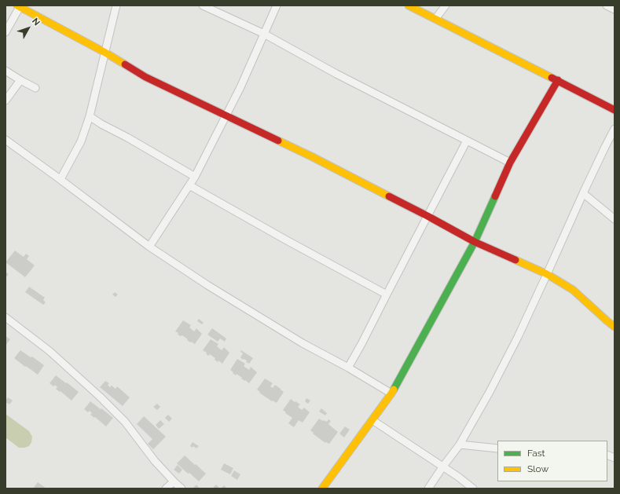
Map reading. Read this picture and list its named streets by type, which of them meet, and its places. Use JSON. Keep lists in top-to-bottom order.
{
  "legend": ["Fast", "Slow"],
  "north": "top right"
}
